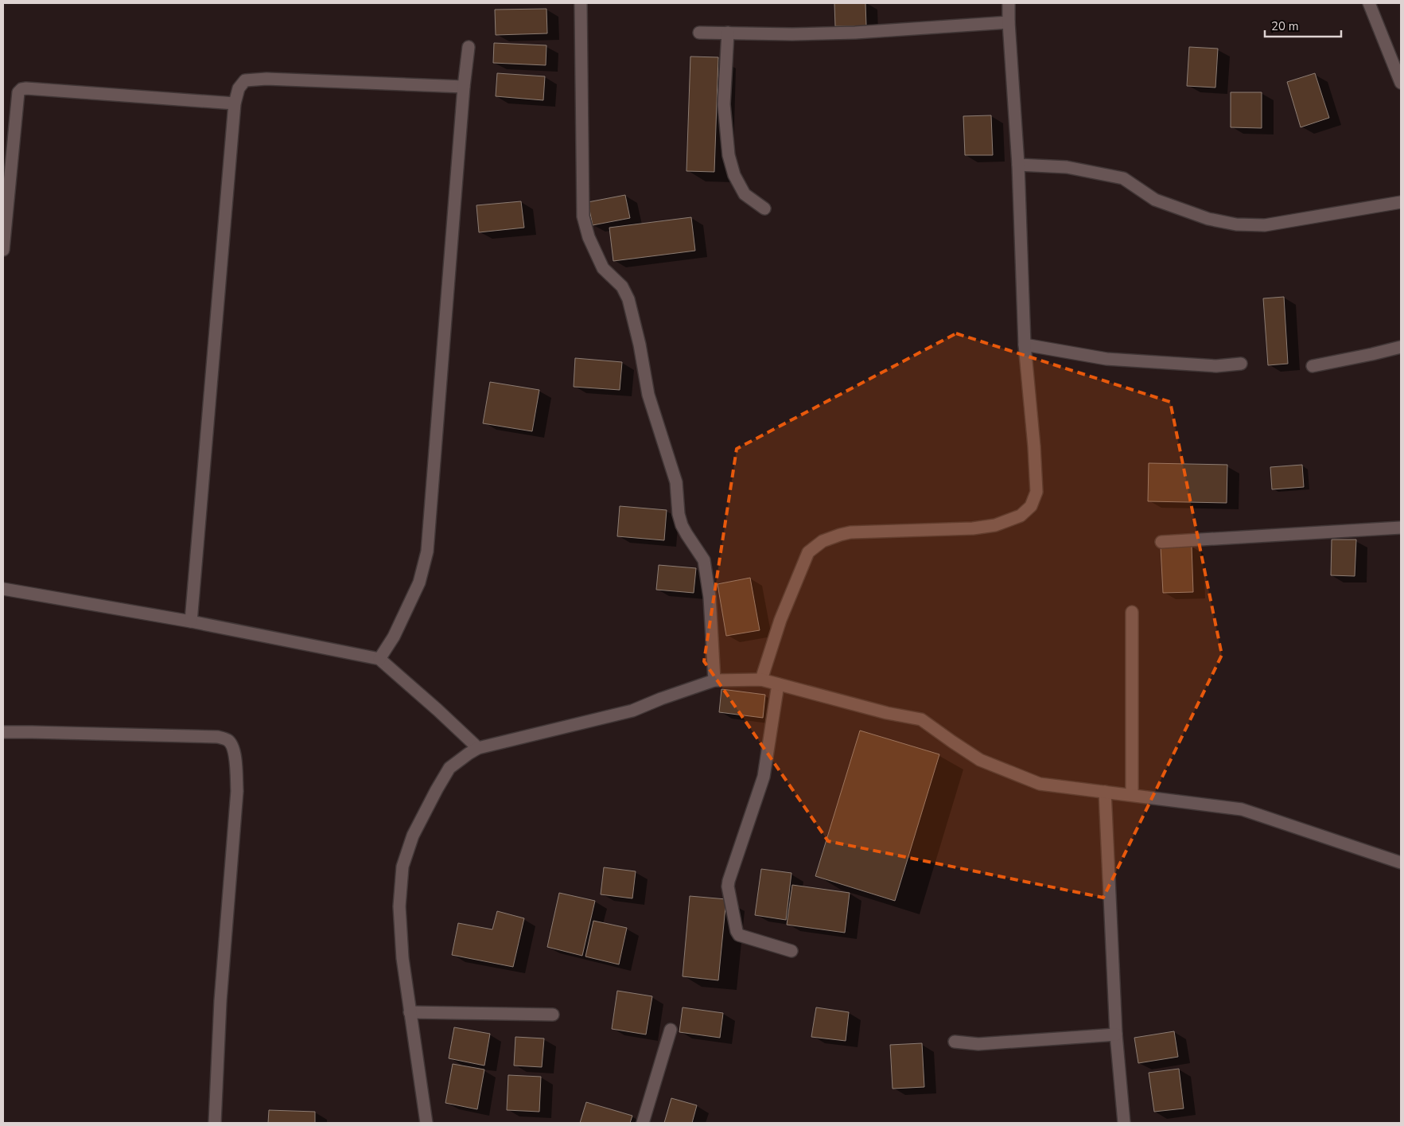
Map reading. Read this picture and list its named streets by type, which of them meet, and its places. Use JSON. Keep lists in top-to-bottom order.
{
  "scale_bar": "20 m"
}
